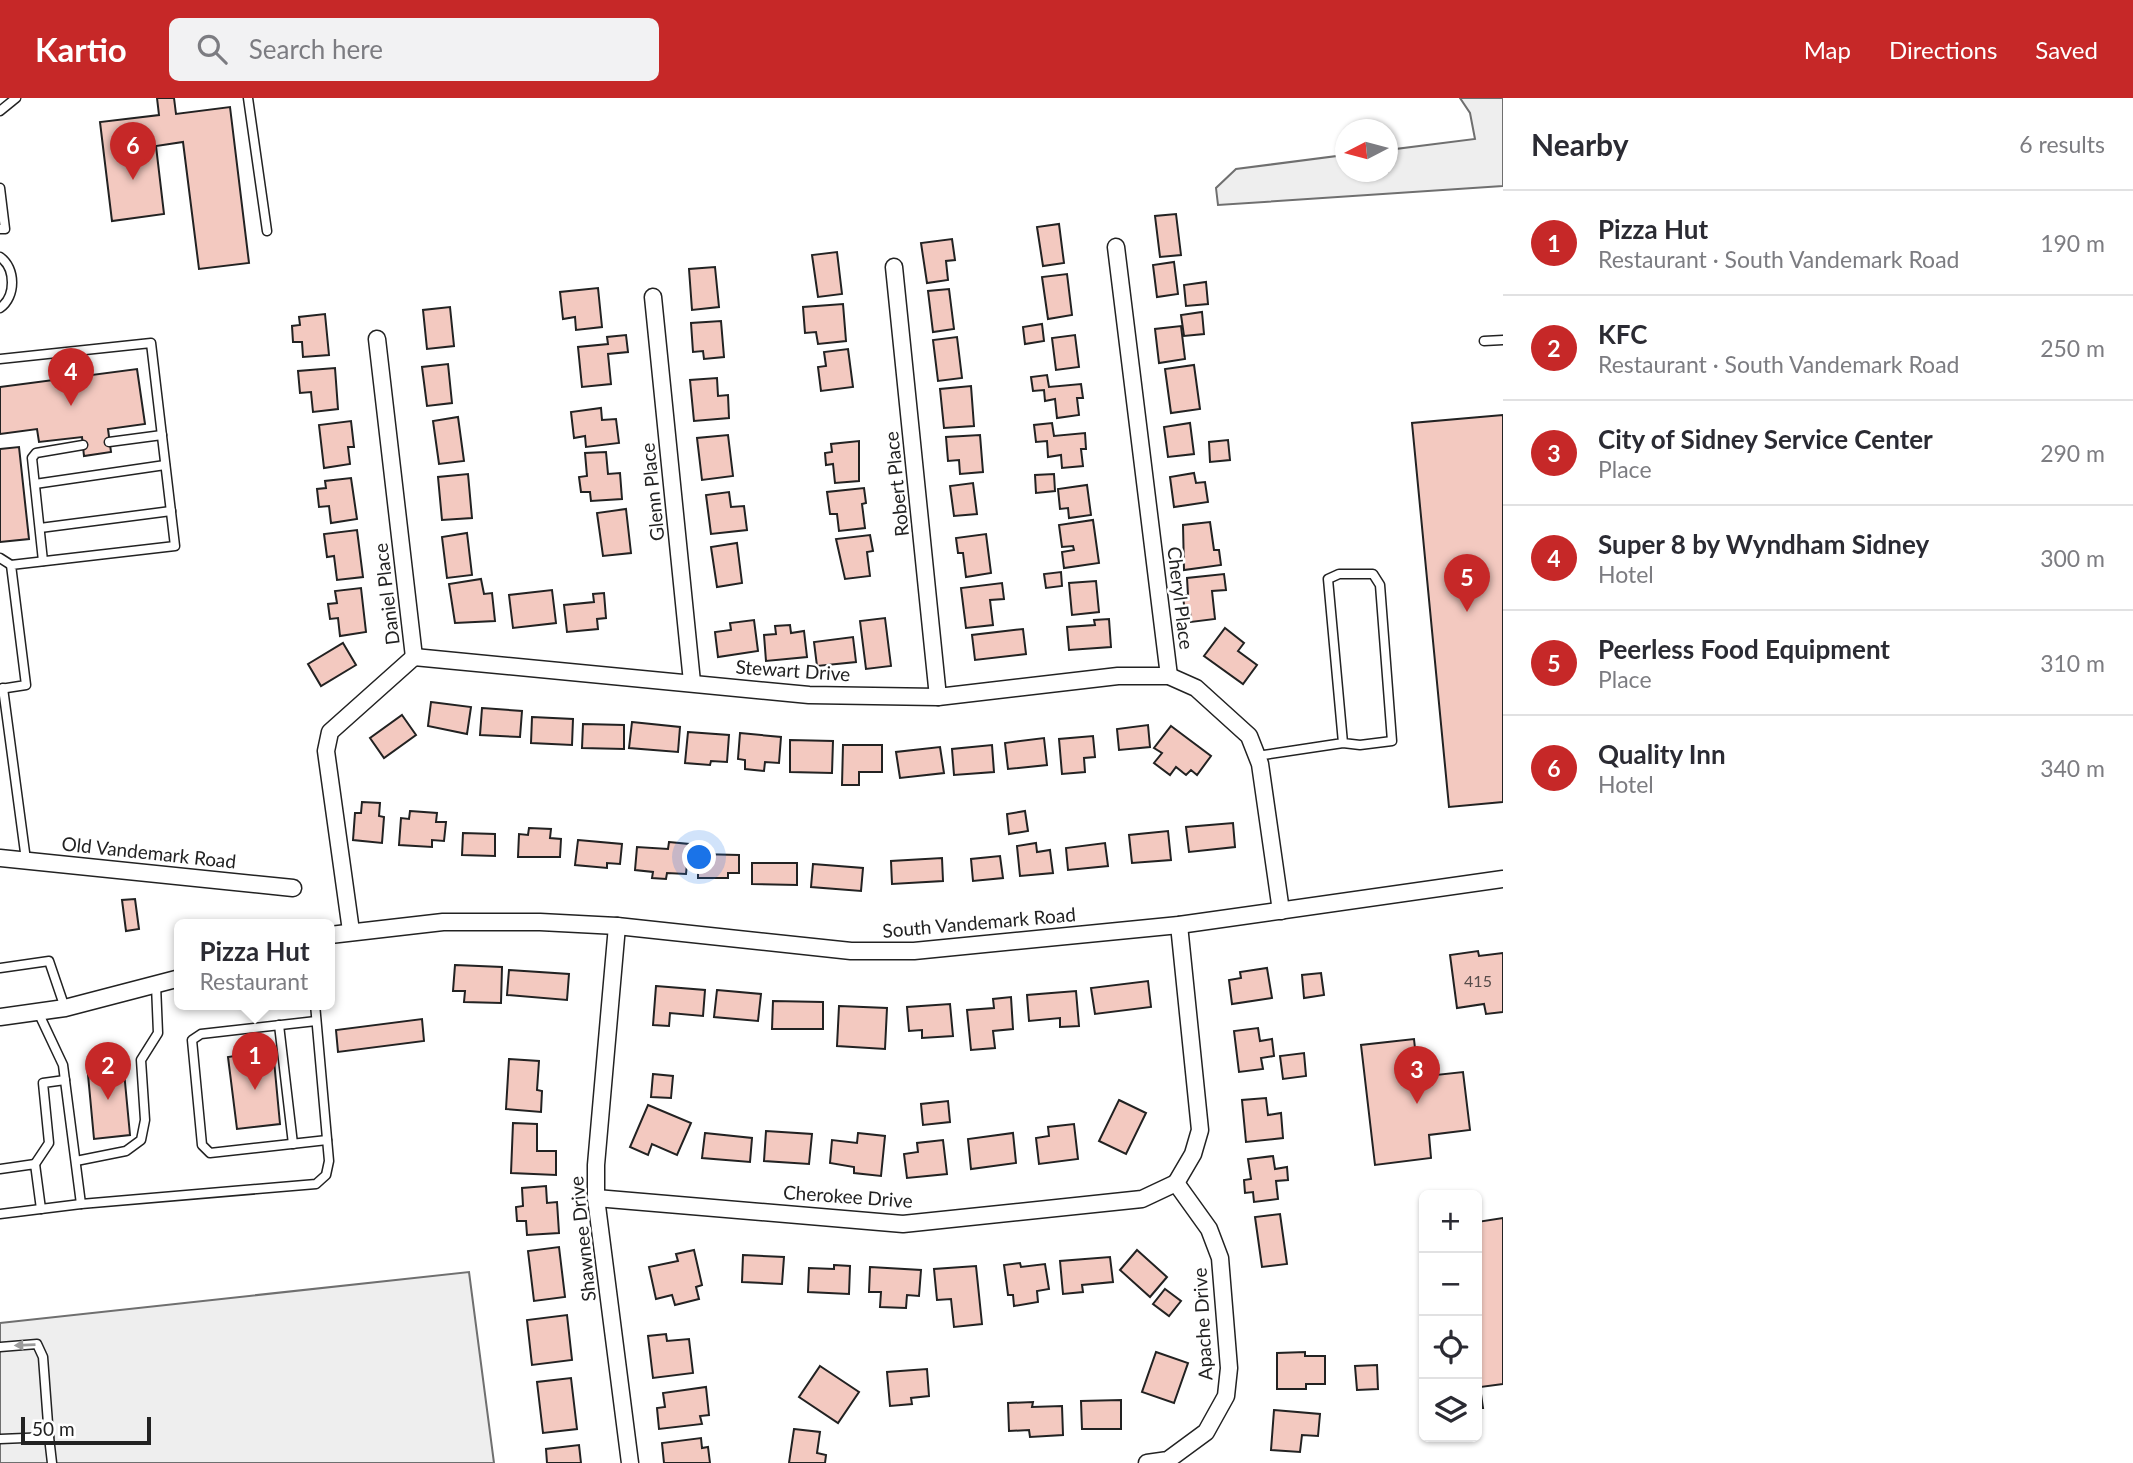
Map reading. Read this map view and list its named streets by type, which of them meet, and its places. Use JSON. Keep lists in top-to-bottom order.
{
  "streets": {
    "street": [
      "Robert Place",
      "Glenn Place",
      "Daniel Place",
      "Cheryl Place",
      "Stewart Drive",
      "Old Vandemark Road",
      "South Vandemark Road",
      "Cherokee Drive",
      "Shawnee Drive",
      "Apache Drive"
    ]
  },
  "crossings": [
    ["Robert Place", "Stewart Drive"],
    ["Glenn Place", "Stewart Drive"],
    ["Daniel Place", "Stewart Drive"],
    ["Daniel Place", "South Vandemark Road"],
    ["Cheryl Place", "Stewart Drive"],
    ["Cheryl Place", "South Vandemark Road"],
    ["South Vandemark Road", "Shawnee Drive"],
    ["Cherokee Drive", "Shawnee Drive"],
    ["Cherokee Drive", "Apache Drive"]
  ],
  "house_numbers": ["415"],
  "scale_bar": "50 m",
  "north": "left",
  "page": {
    "header": "Kartio",
    "search": "Search here",
    "nav": ["Map", "Directions", "Saved"],
    "heading": ["Nearby", "6 results"],
    "pins": [
      "6",
      "4",
      "5",
      "1",
      "2",
      "3"
    ],
    "list": [
      {
        "mark": "1",
        "name": "Pizza Hut",
        "note": "Restaurant · South Vandemark Road",
        "value": "190 m"
      },
      {
        "mark": "2",
        "name": "KFC",
        "note": "Restaurant · South Vandemark Road",
        "value": "250 m"
      },
      {
        "mark": "3",
        "name": "City of Sidney Service Center",
        "note": "Place",
        "value": "290 m"
      },
      {
        "mark": "4",
        "name": "Super 8 by Wyndham Sidney",
        "note": "Hotel",
        "value": "300 m"
      },
      {
        "mark": "5",
        "name": "Peerless Food Equipment",
        "note": "Place",
        "value": "310 m"
      },
      {
        "mark": "6",
        "name": "Quality Inn",
        "note": "Hotel",
        "value": "340 m"
      }
    ],
    "popup": ["Pizza Hut", "Restaurant"],
    "map_buttons": ["+", "−"],
    "scale": "50 m"
  }
}
